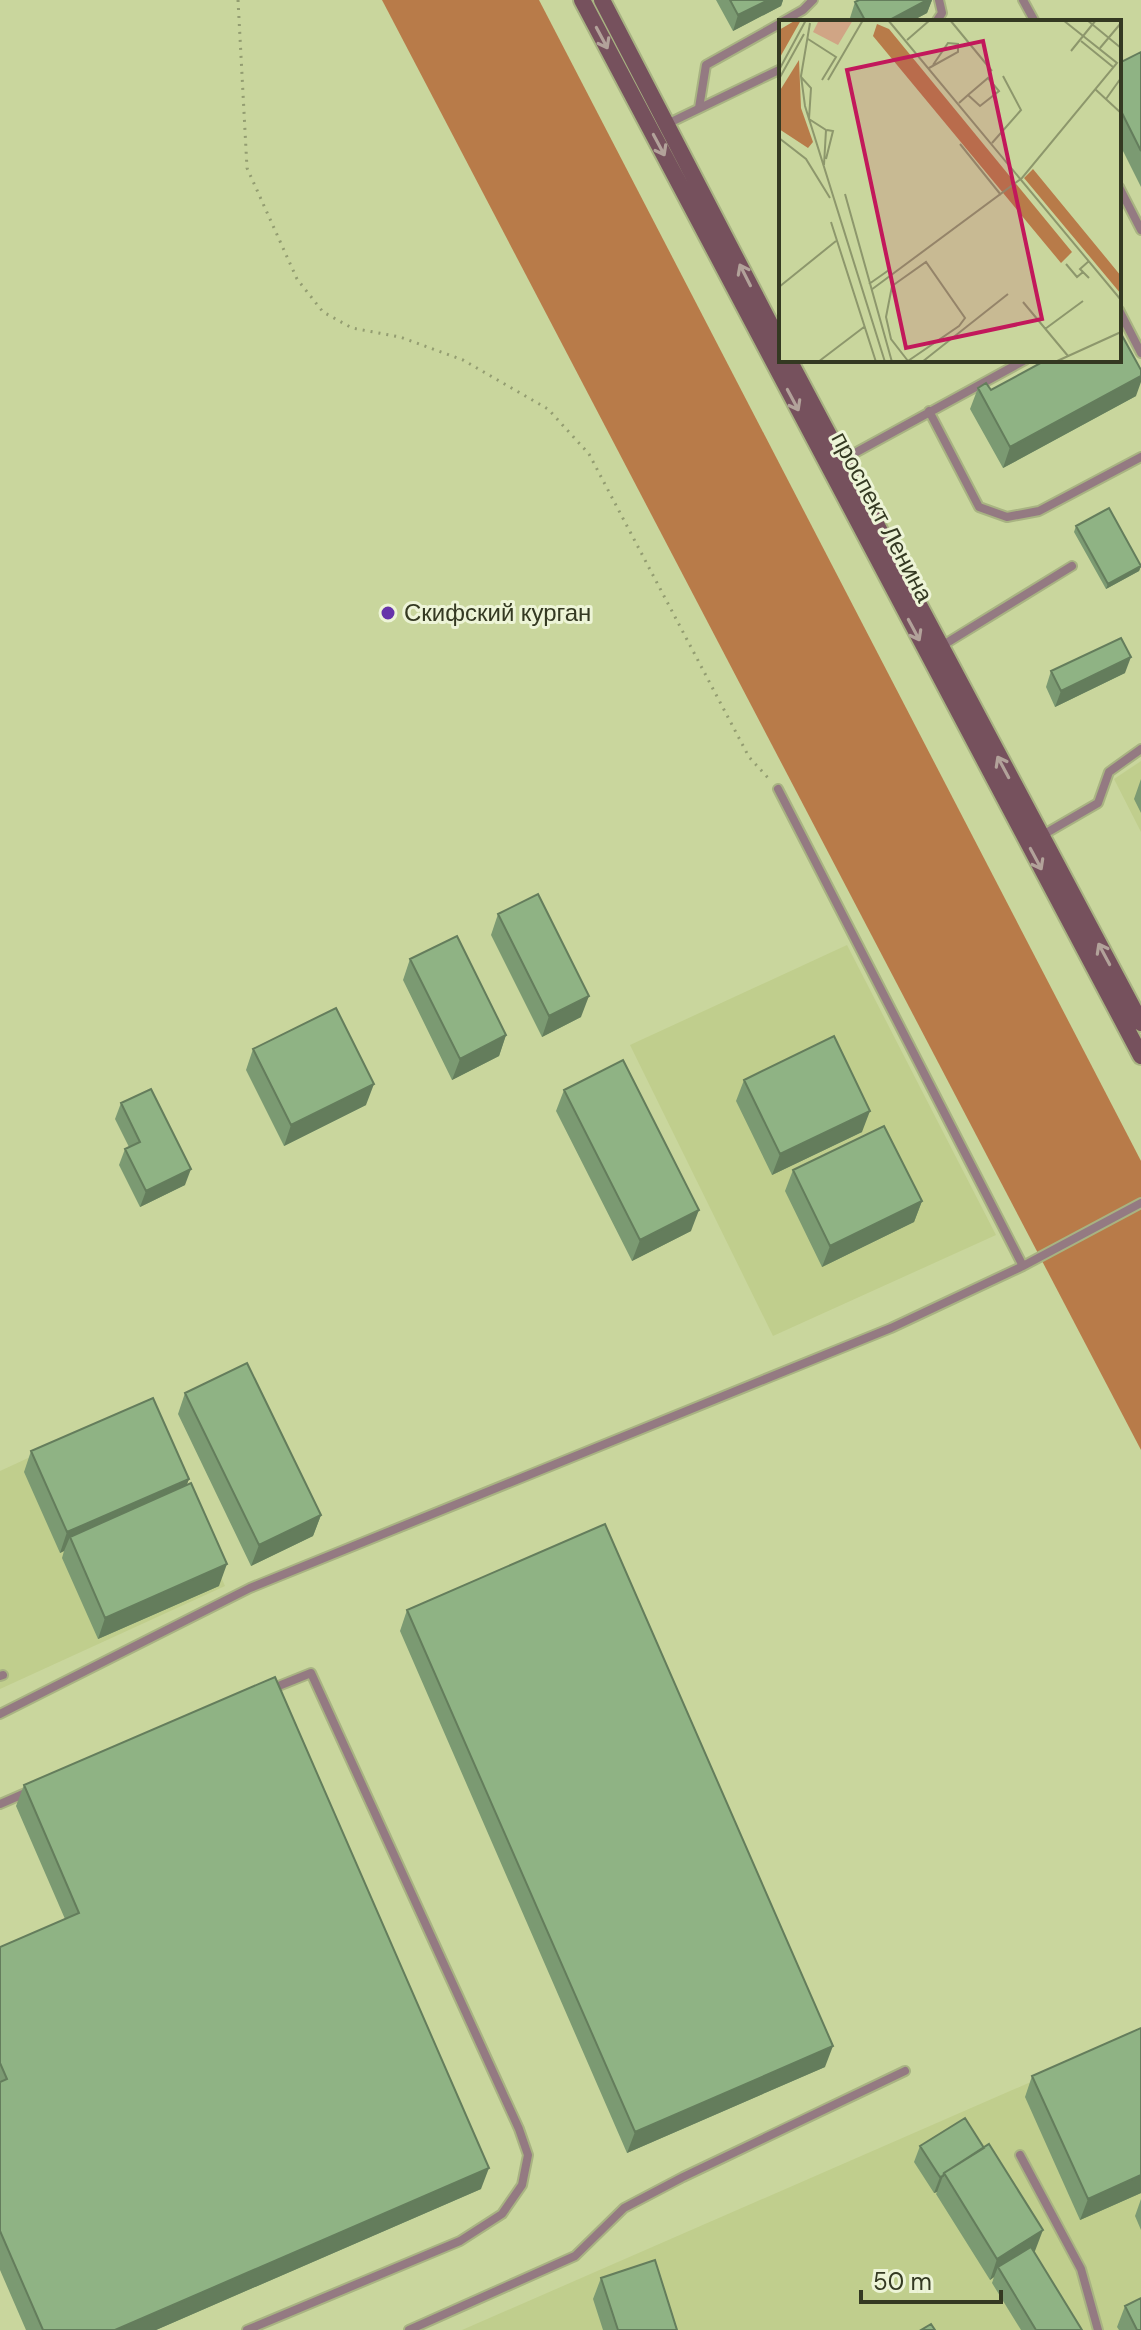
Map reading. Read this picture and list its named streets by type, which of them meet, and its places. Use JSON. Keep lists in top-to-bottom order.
{
  "streets": {
    "main road": ["проспект Ленина"]
  },
  "places": ["Скифский курган"],
  "scale_bar": "50 m"
}
